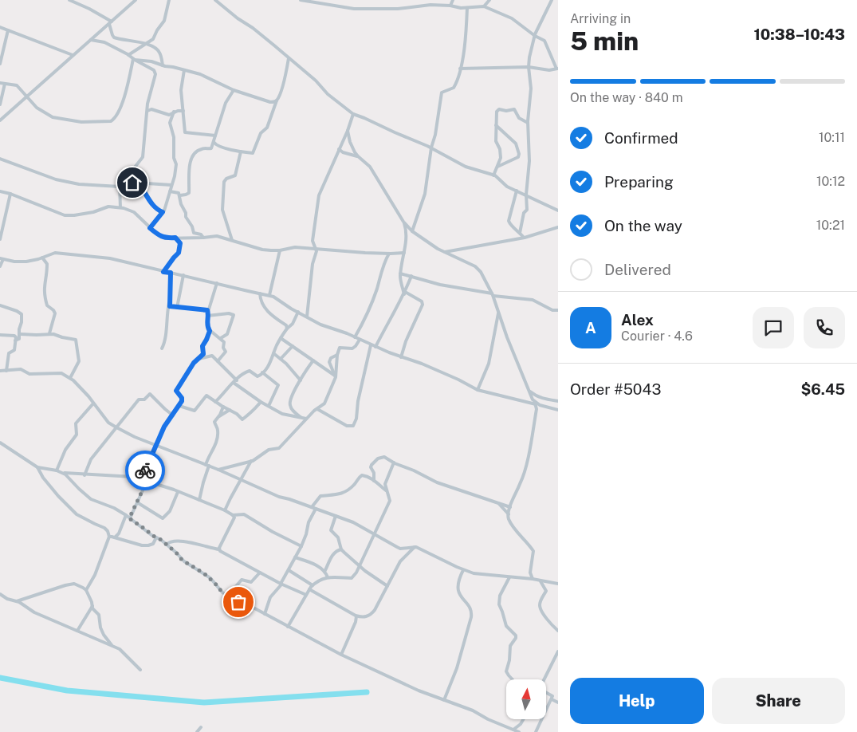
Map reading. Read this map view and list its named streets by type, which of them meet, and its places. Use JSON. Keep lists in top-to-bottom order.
{
  "north": "top",
  "page": {
    "heading": ["5 min", "Arriving in", "10:38–10:43"],
    "panel": [
      "Alex",
      "Courier · 4.6",
      "Order #5043",
      "$6.45"
    ],
    "bar": "On the way · 840 m",
    "list": [
      ["Confirmed", "10:11"],
      ["Preparing", "10:12"],
      ["On the way", "10:21"],
      "Delivered"
    ],
    "round": "A",
    "buttons": ["Help", "Share"]
  }
}
